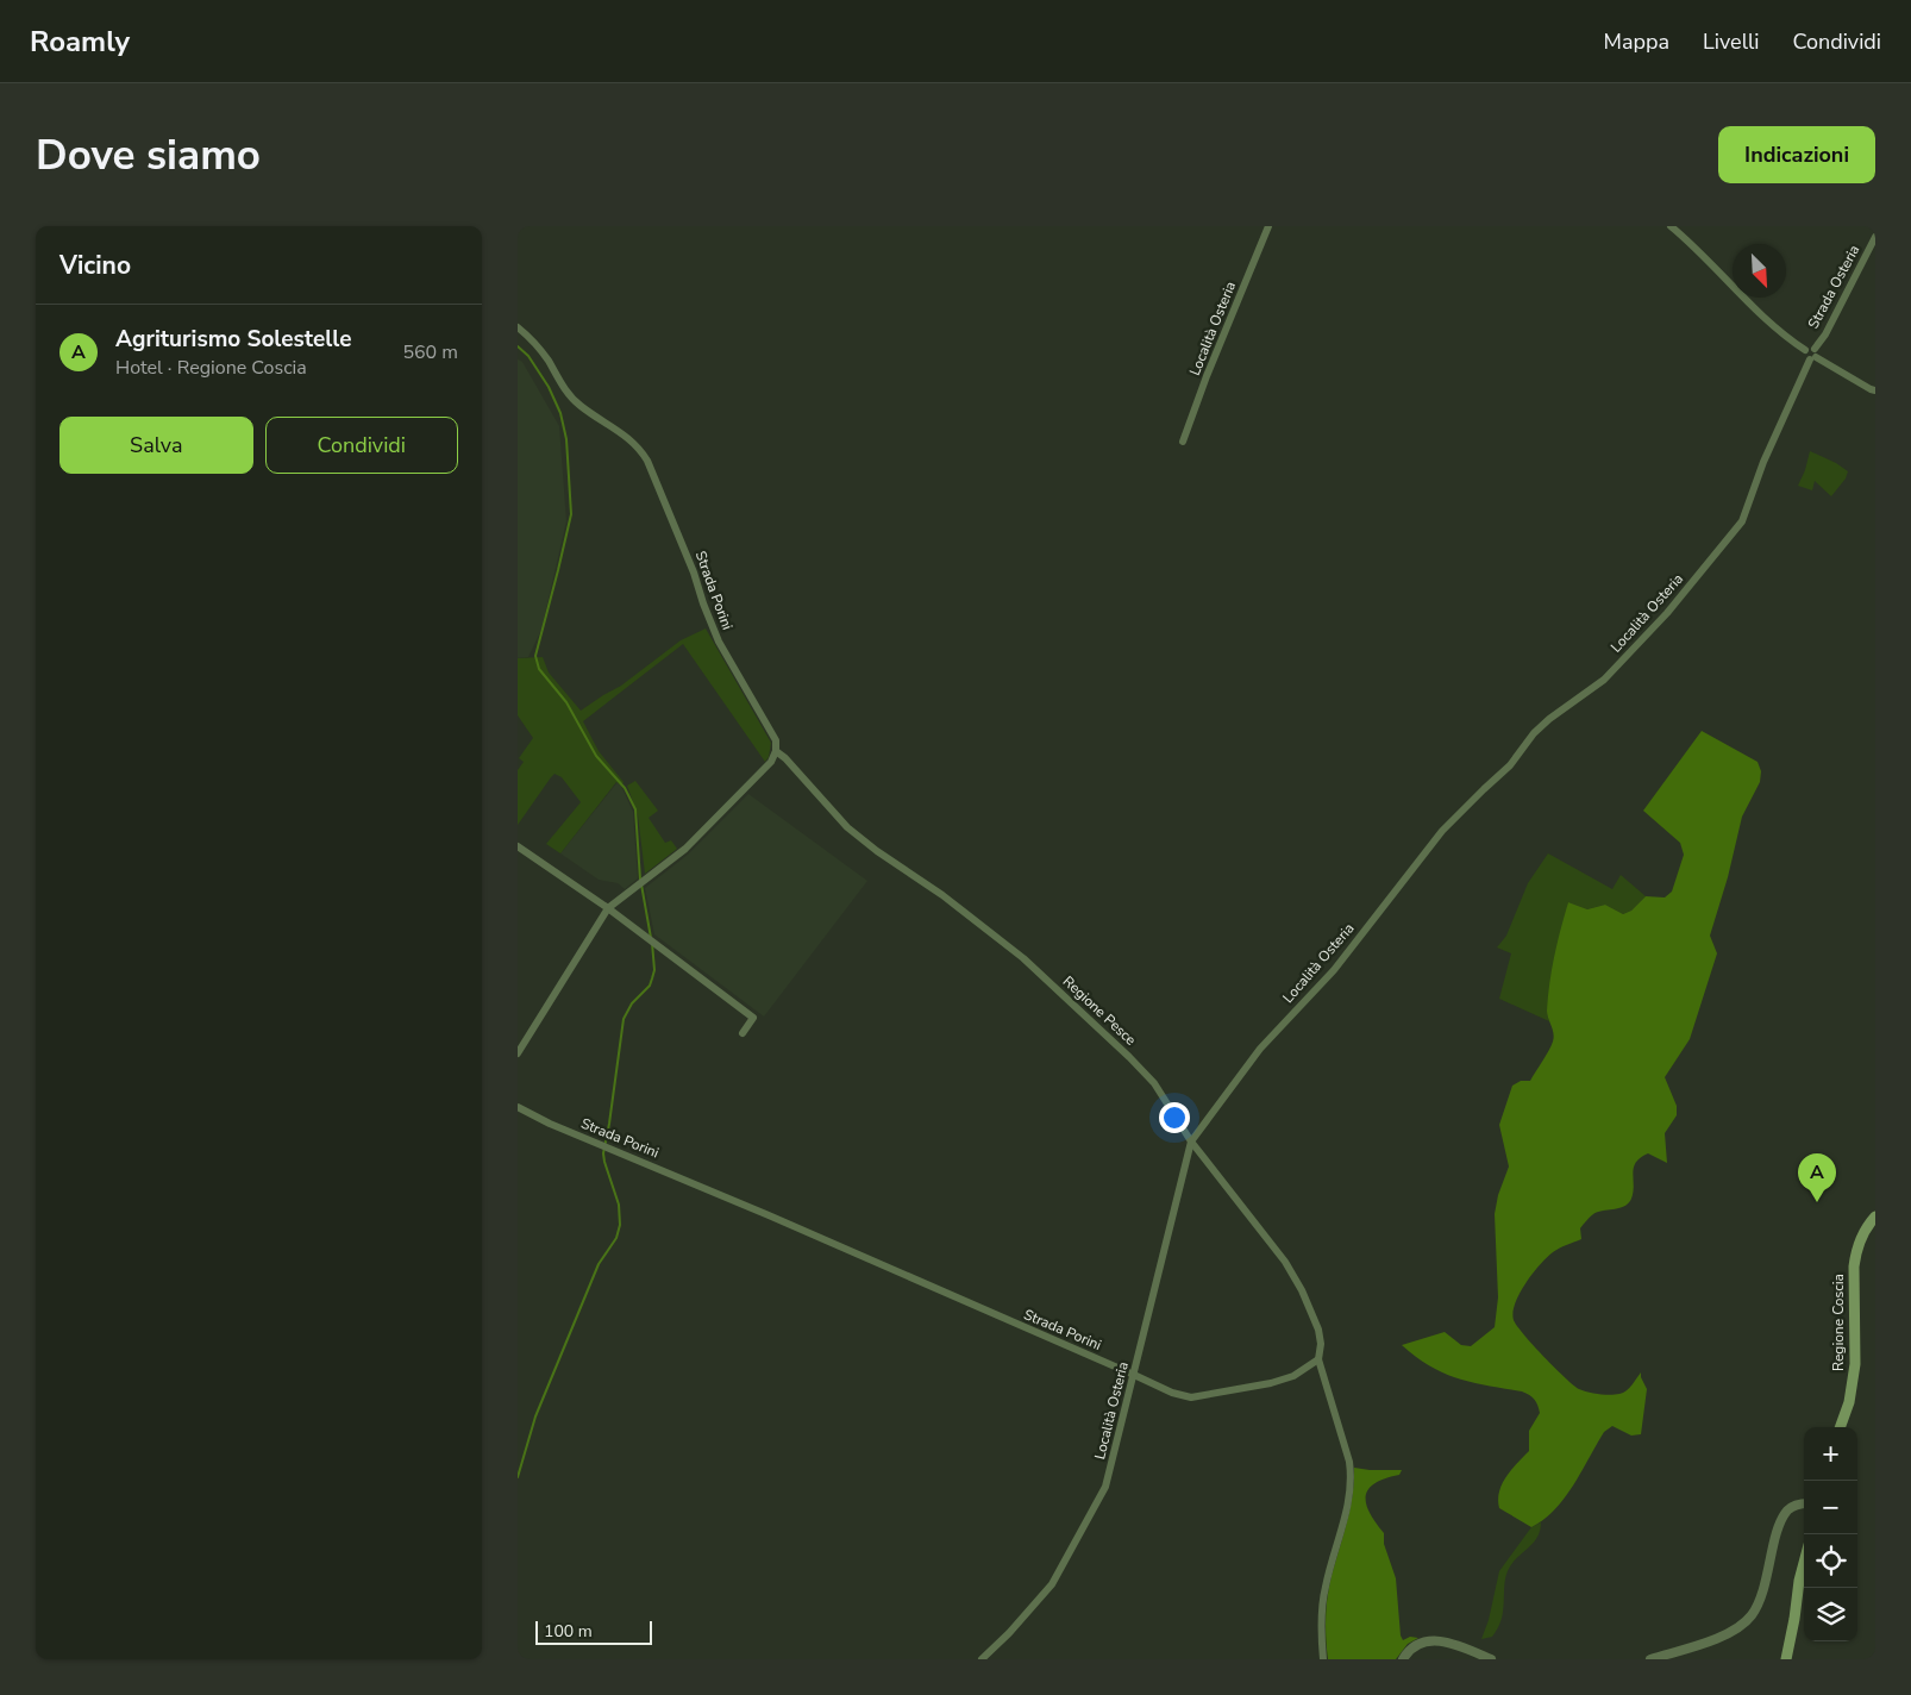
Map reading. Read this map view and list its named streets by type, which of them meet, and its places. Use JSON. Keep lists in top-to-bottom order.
{
  "streets": {
    "main road": ["Regione Coscia"],
    "street": [
      "Strada Osteria",
      "Località Osteria",
      "Strada Porini",
      "Regione Pesce"
    ]
  },
  "crossings": [
    ["Strada Osteria", "Località Osteria"],
    ["Località Osteria", "Strada Porini"],
    ["Località Osteria", "Regione Pesce"],
    ["Strada Porini", "Regione Pesce"]
  ],
  "scale_bar": "100 m",
  "north": "bottom right",
  "page": {
    "header": "Roamly",
    "nav": ["Mappa", "Livelli", "Condividi"],
    "buttons": [
      "Indicazioni",
      ["Salva", "Condividi"]
    ],
    "title": "Dove siamo",
    "heading": "Vicino",
    "list": [
      {
        "mark": "A",
        "name": "Agriturismo Solestelle",
        "note": "Hotel · Regione Coscia",
        "value": "560 m"
      }
    ],
    "pins": "A",
    "map_buttons": ["+", "−"],
    "scale": "100 m"
  }
}
